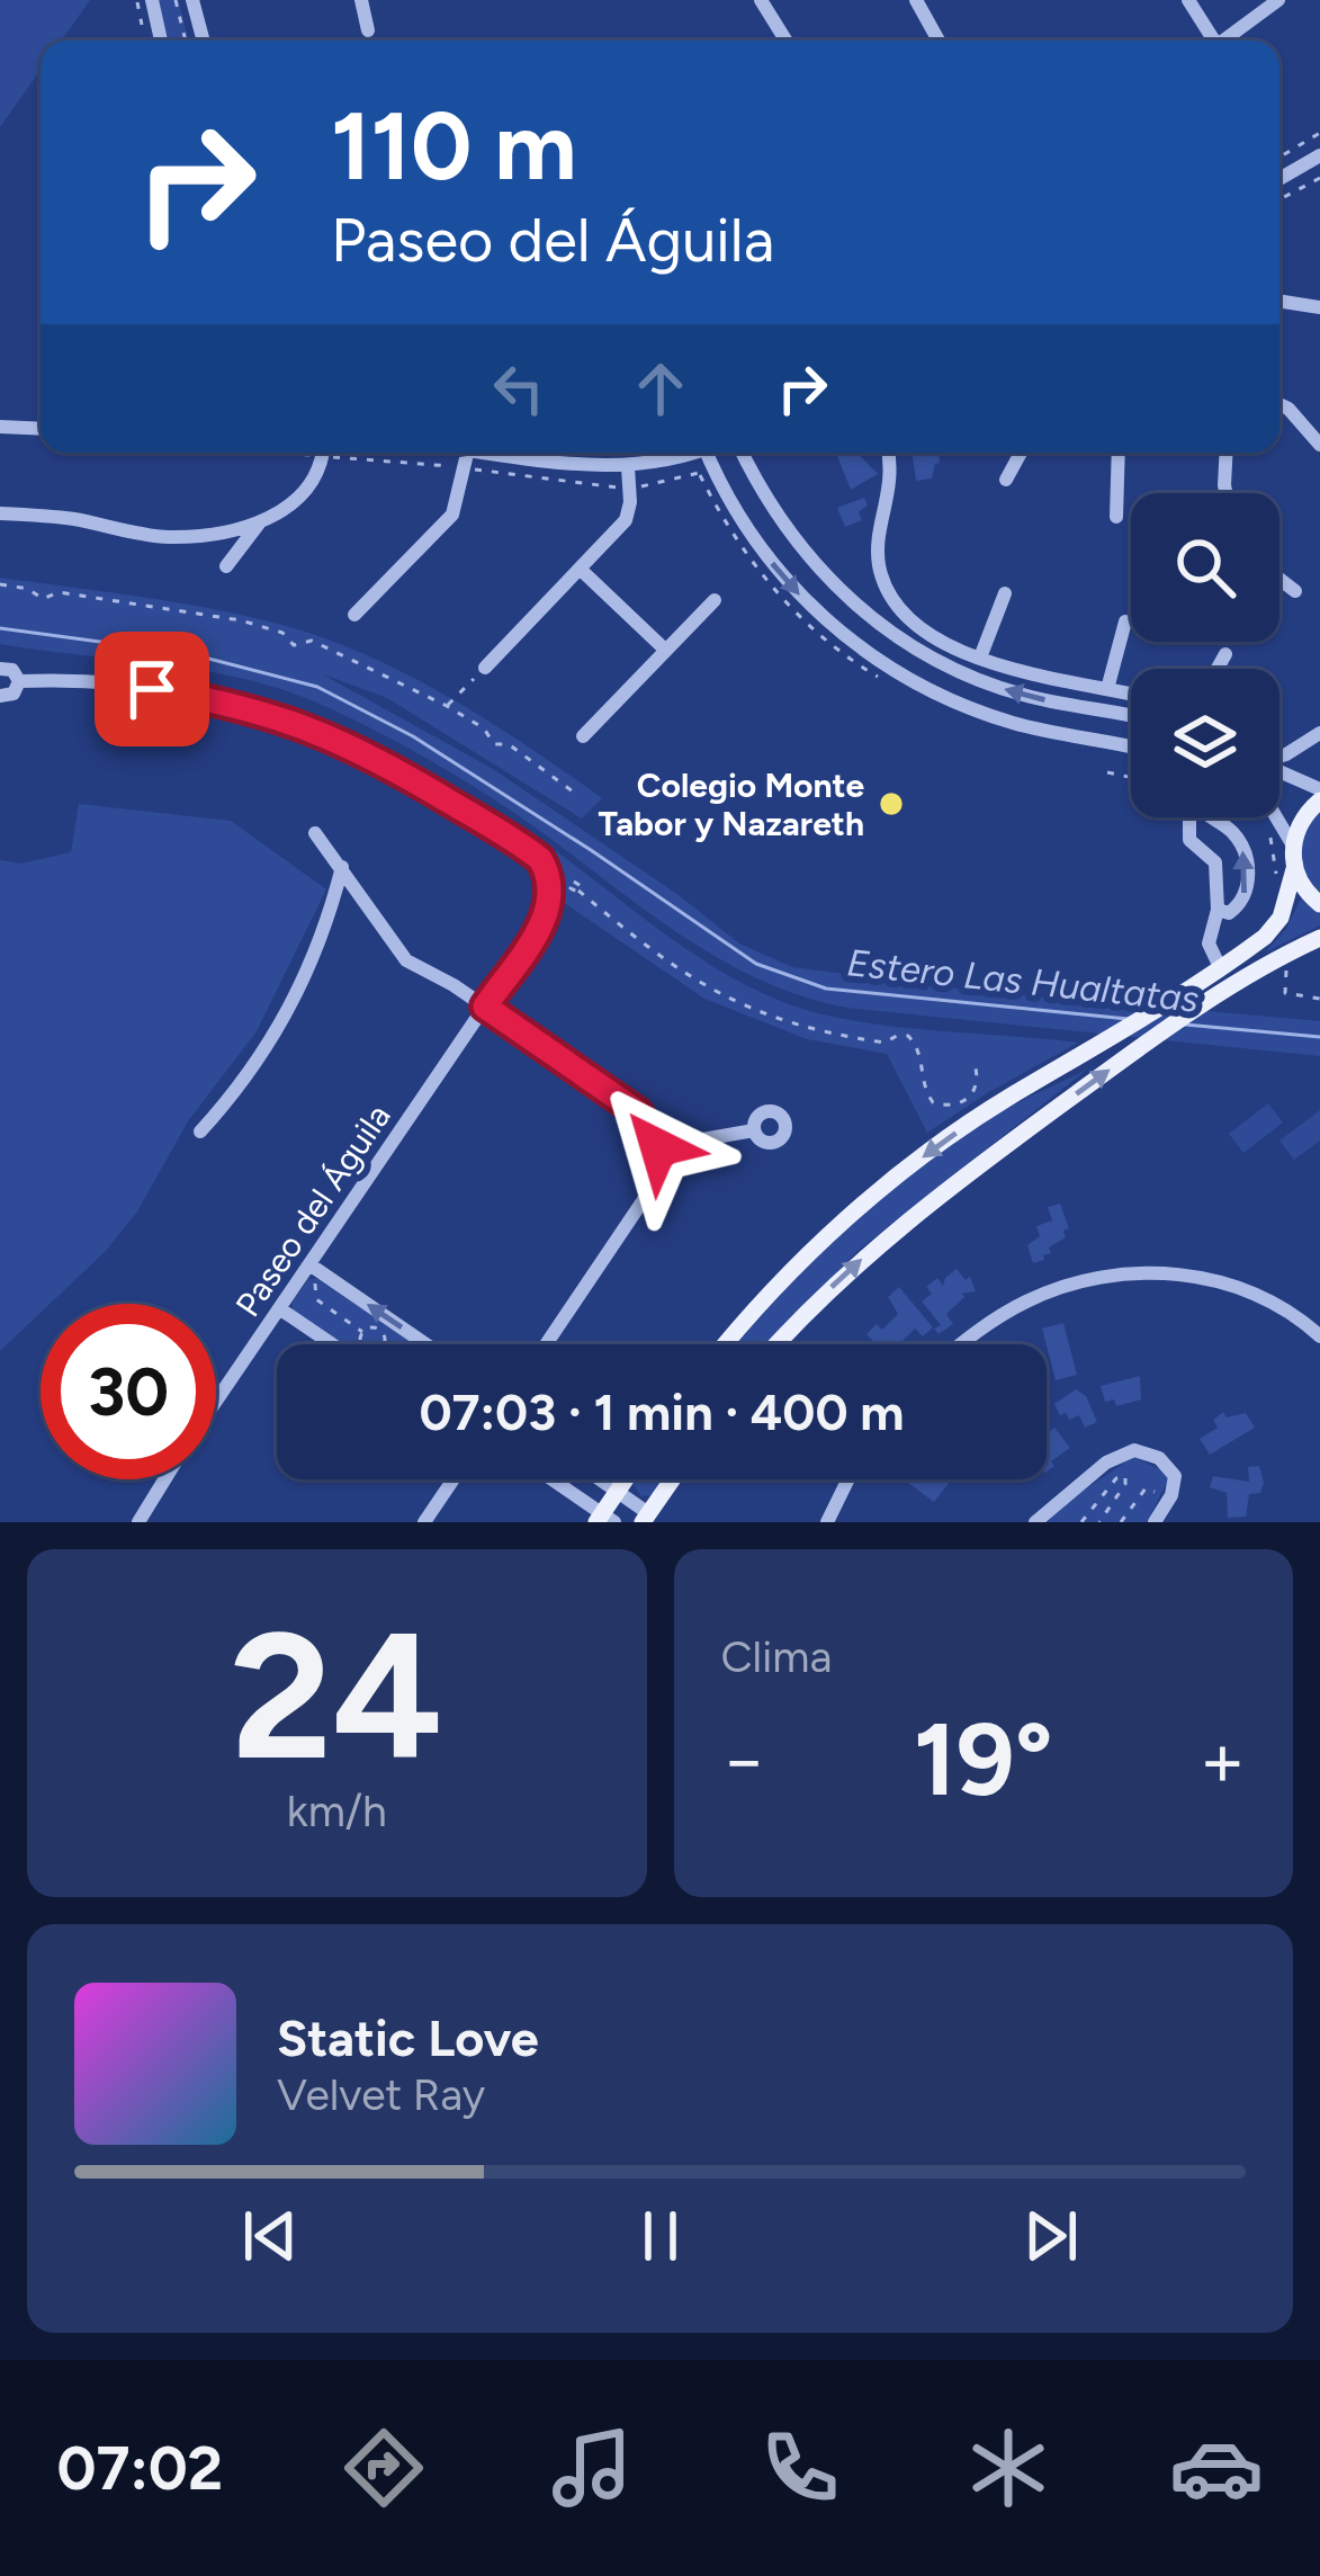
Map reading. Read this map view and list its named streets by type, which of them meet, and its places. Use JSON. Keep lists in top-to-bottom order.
{
  "streets": {
    "street": ["Paseo del Águila"]
  },
  "water": ["Estero Las Hualtatas"],
  "places": ["Colegio Monte Tabor y Nazareth"],
  "page": {
    "turn": ["110 m", "Paseo del Águila"],
    "limit": "30",
    "trip": "07:03 · 1 min · 400 m",
    "tile": [
      ["24", "km/h"],
      "Clima"
    ],
    "heat": ["−", "19°", "+"],
    "song": ["Static Love", "Velvet Ray"],
    "tabs": "07:02"
  }
}
